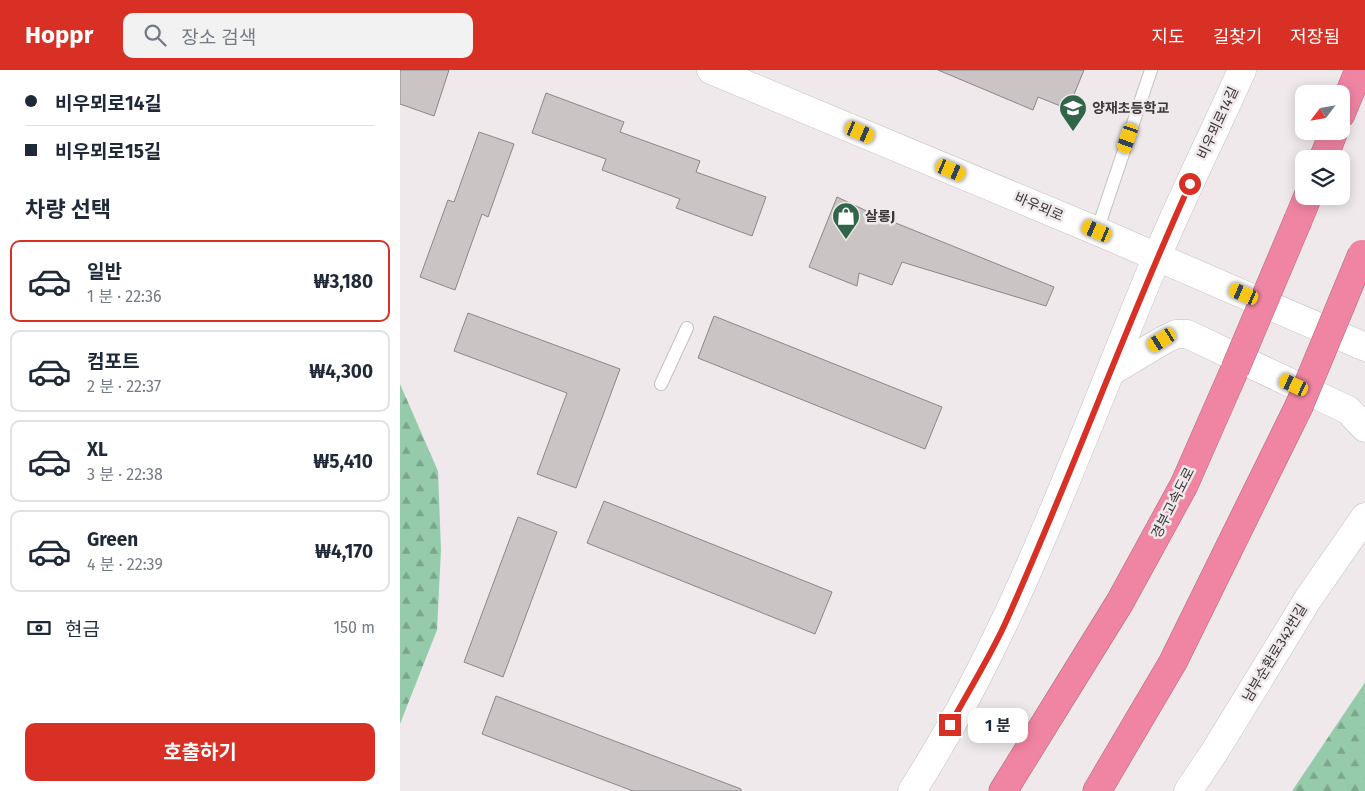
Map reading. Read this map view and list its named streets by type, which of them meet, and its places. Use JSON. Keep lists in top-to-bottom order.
{
  "streets": {
    "highway": ["경부고속도로"],
    "street": ["비우뫼로14길", "바우뫼로", "남부순환로342번길"]
  },
  "crossings": [
    ["비우뫼로14길", "바우뫼로"]
  ],
  "places": {
    "school or university": ["양재초등학교"],
    "shop": ["살롱J"]
  },
  "north": "bottom left",
  "page": {
    "header": "Hoppr",
    "search": "장소 검색",
    "nav": ["지도", "길찾기", "저장됨"],
    "banner": ["비우뫼로14길", "비우뫼로15길"],
    "heading": "차량 선택",
    "list": [
      {
        "name": "일반",
        "note": "1 분 · 22:36",
        "value": "₩3,180"
      },
      {
        "name": "컴포트",
        "note": "2 분 · 22:37",
        "value": "₩4,300"
      },
      {
        "name": "XL",
        "note": "3 분 · 22:38",
        "value": "₩5,410"
      },
      {
        "name": "Green",
        "note": "4 분 · 22:39",
        "value": "₩4,170"
      }
    ],
    "pay": ["현금", "150 m"],
    "bubble": "1 분",
    "buttons": "호출하기"
  }
}
